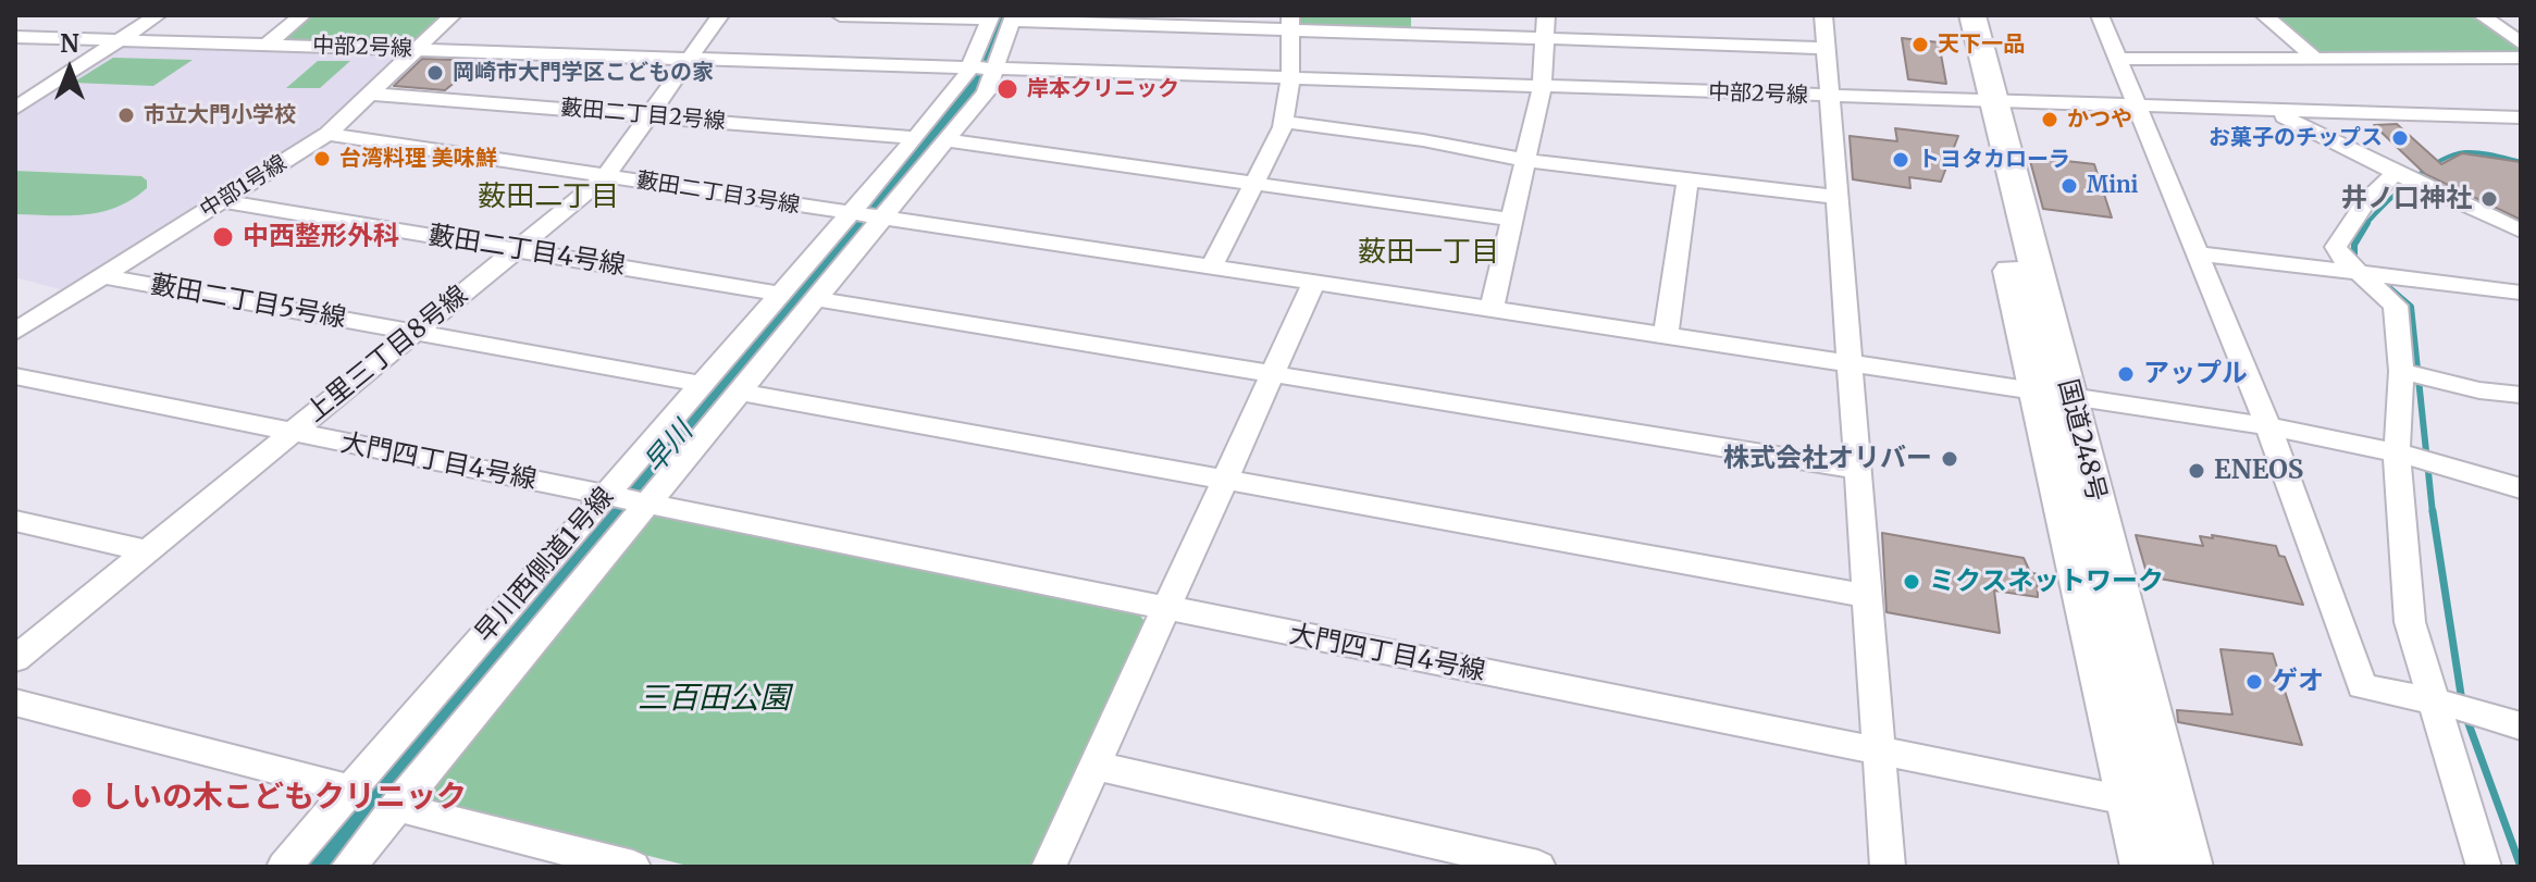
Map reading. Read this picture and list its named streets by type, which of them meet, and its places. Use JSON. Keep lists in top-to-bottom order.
{
  "streets": {
    "highway": ["国道248号"],
    "street": [
      "中部2号線",
      "藪田二丁目2号線",
      "中部1号線",
      "藪田二丁目3号線",
      "藪田二丁目4号線",
      "藪田二丁目5号線",
      "上里三丁目8号線",
      "大門四丁目4号線",
      "早川西側道1号線"
    ]
  },
  "crossings": [
    ["中部2号線", "中部1号線"],
    ["中部2号線", "上里三丁目8号線"],
    ["中部2号線", "国道248号"],
    ["中部2号線", "早川西側道1号線"],
    ["藪田二丁目2号線", "中部1号線"],
    ["藪田二丁目2号線", "上里三丁目8号線"],
    ["藪田二丁目2号線", "早川西側道1号線"],
    ["中部1号線", "藪田二丁目3号線"],
    ["中部1号線", "藪田二丁目4号線"],
    ["中部1号線", "藪田二丁目5号線"],
    ["藪田二丁目3号線", "上里三丁目8号線"],
    ["藪田二丁目3号線", "国道248号"],
    ["藪田二丁目3号線", "早川西側道1号線"],
    ["藪田二丁目4号線", "上里三丁目8号線"],
    ["藪田二丁目4号線", "早川西側道1号線"],
    ["藪田二丁目5号線", "上里三丁目8号線"],
    ["藪田二丁目5号線", "早川西側道1号線"],
    ["上里三丁目8号線", "大門四丁目4号線"],
    ["国道248号", "大門四丁目4号線"],
    ["大門四丁目4号線", "早川西側道1号線"]
  ],
  "districts": ["薮田二丁目", "薮田一丁目"],
  "water": ["早川"],
  "parks": ["三百田公園"],
  "places": [
    "天下一品",
    "岡崎市大門学区こどもの家",
    "岸本クリニック",
    "市立大門小学校",
    "かつや",
    "お菓子のチップス",
    "台湾料理 美味鮮",
    "トヨタカローラ",
    "Mini",
    "井ノ口神社",
    "中西整形外科",
    "アップル",
    "株式会社オリバー",
    "ENEOS",
    "ミクスネットワーク",
    "ゲオ",
    "しいの木こどもクリニック"
  ],
  "north": "top"
}
